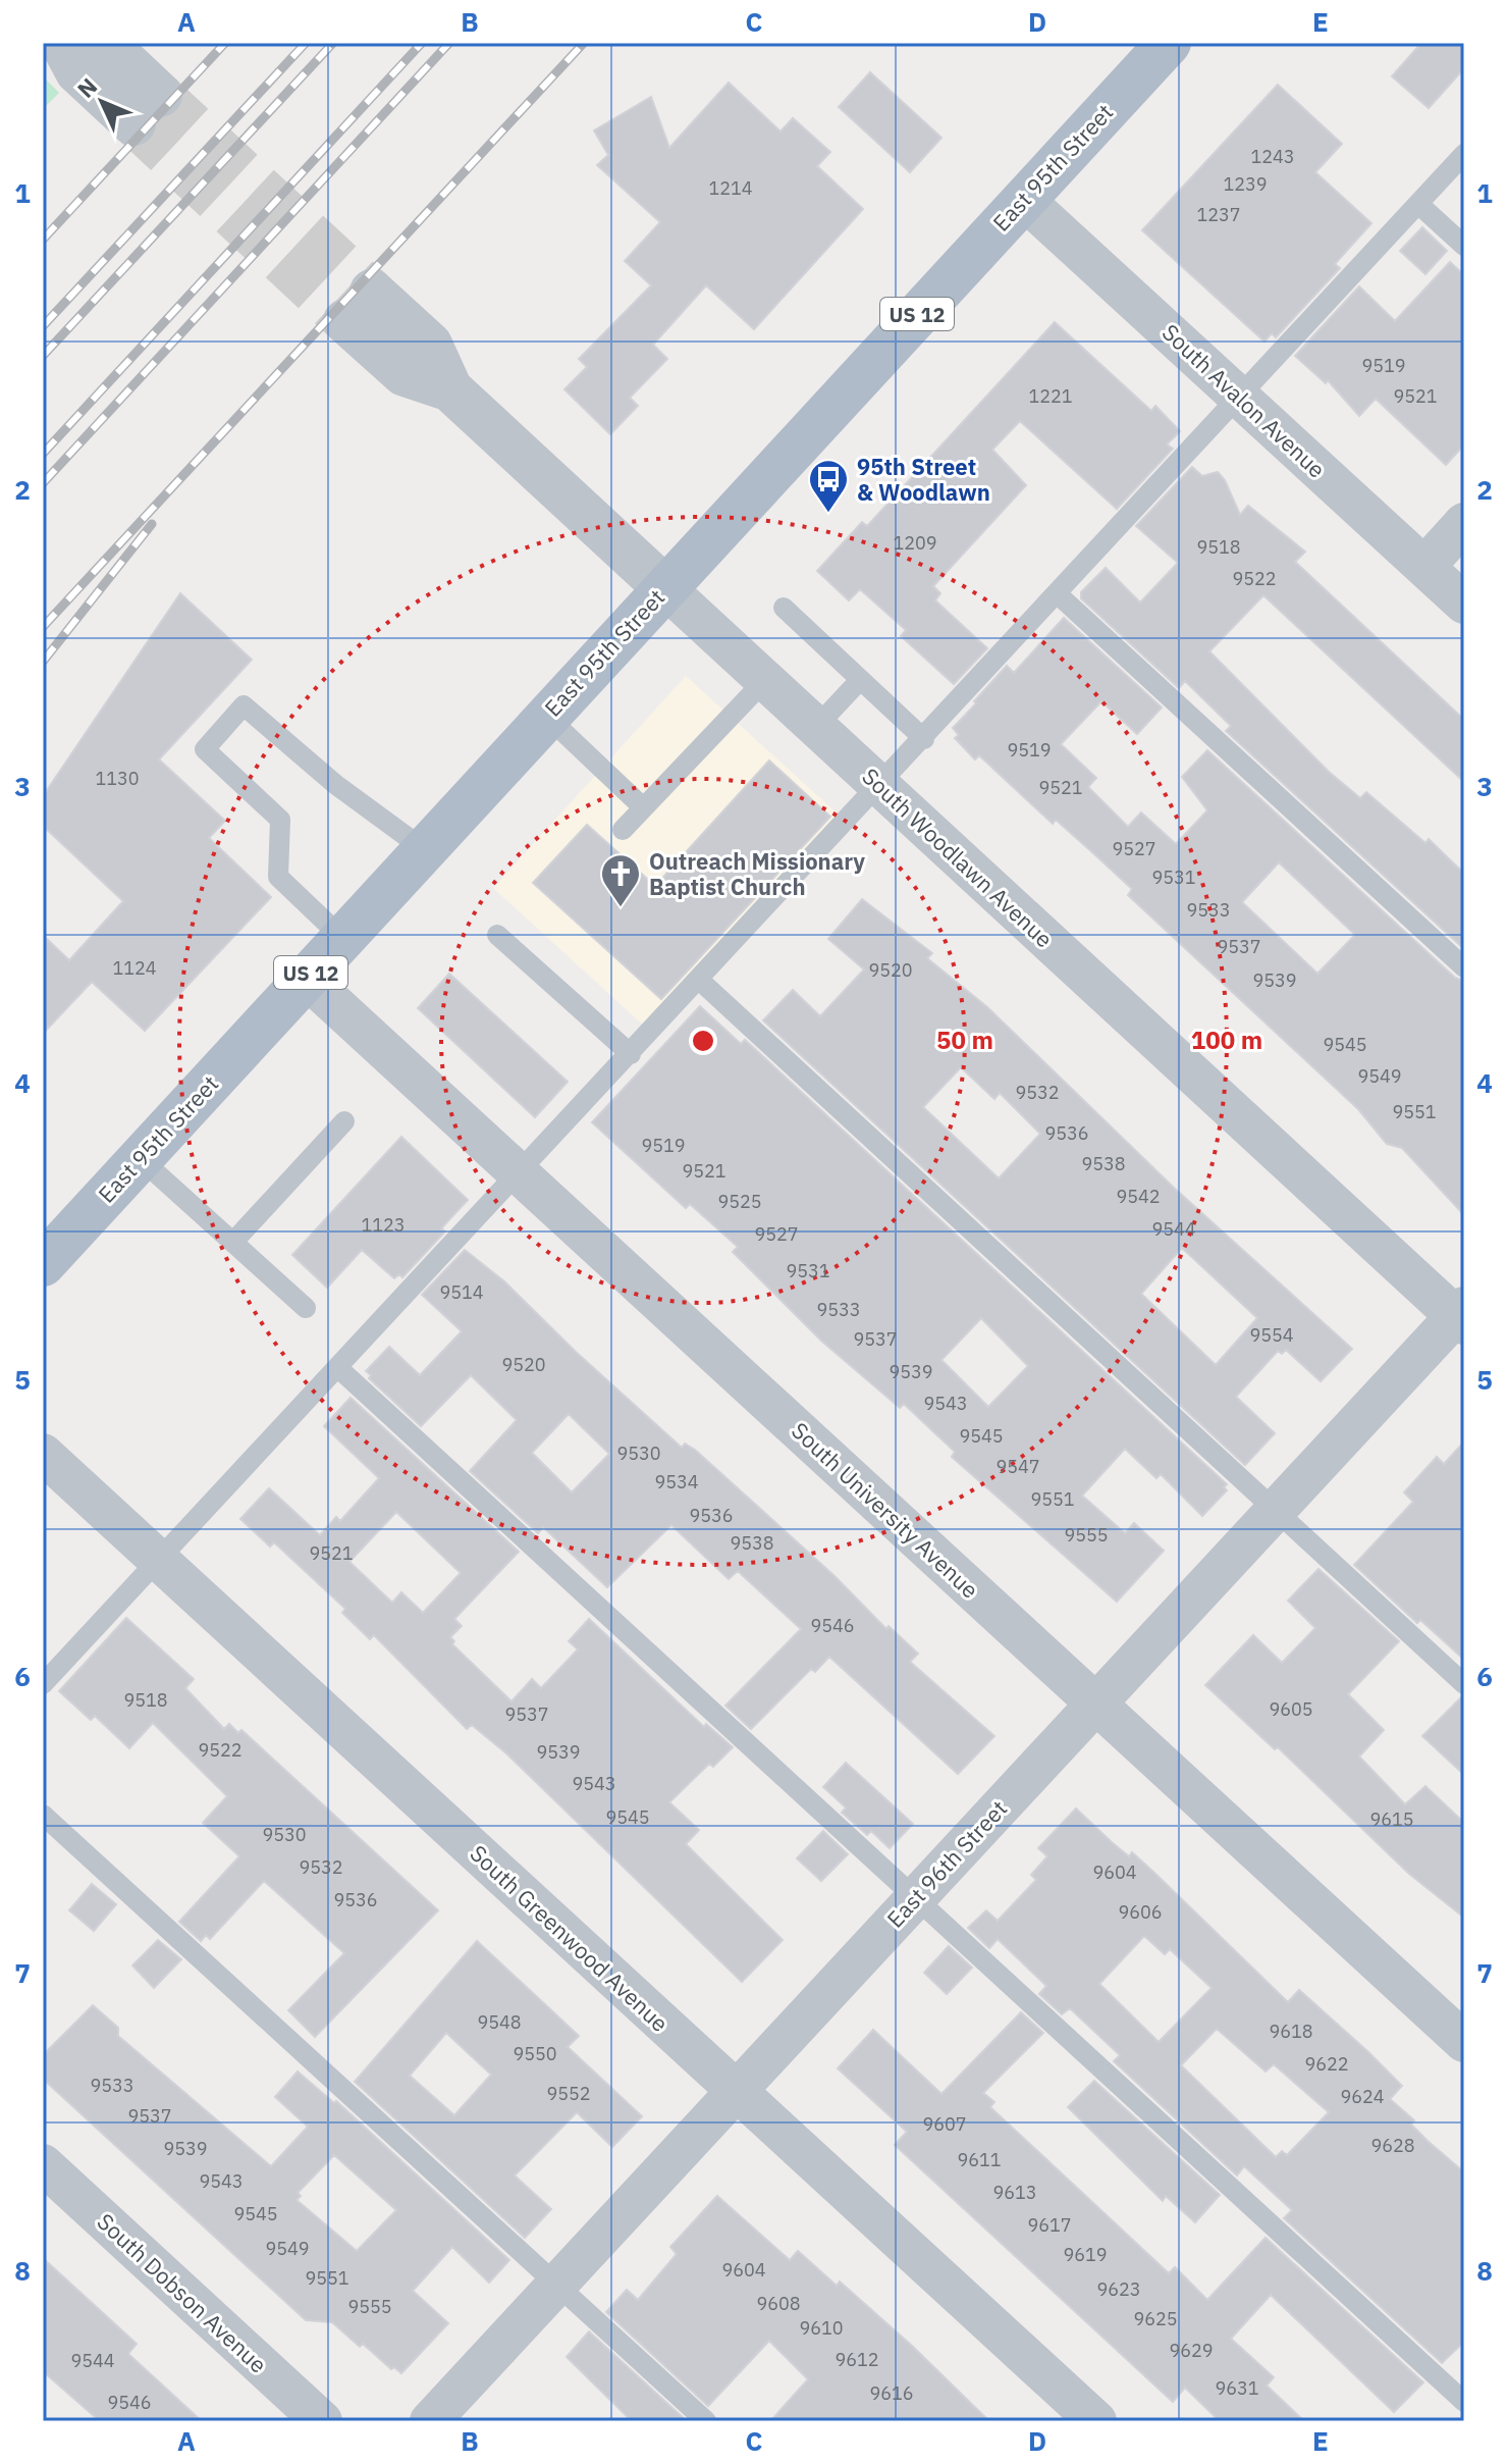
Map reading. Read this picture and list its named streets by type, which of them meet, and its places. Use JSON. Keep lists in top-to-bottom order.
{
  "streets": {
    "main road": ["East 95th Street", "US 12"],
    "street": [
      "South Avalon Avenue",
      "South Woodlawn Avenue",
      "South University Avenue",
      "East 96th Street",
      "South Greenwood Avenue",
      "South Dobson Avenue"
    ]
  },
  "crossings": [
    ["East 95th Street", "South Avalon Avenue"],
    ["East 95th Street", "South Woodlawn Avenue"],
    ["East 95th Street", "South University Avenue"],
    ["South Woodlawn Avenue", "East 96th Street"],
    ["South University Avenue", "East 96th Street"],
    ["East 96th Street", "South Greenwood Avenue"]
  ],
  "places": {
    "bus stop": ["95th Street & Woodlawn"],
    "church": ["Outreach Missionary Baptist Church"]
  },
  "house_numbers": [
    "1243",
    "1239",
    "1214",
    "1237",
    "9519",
    "1221",
    "9521",
    "1209",
    "9518",
    "9522",
    "9519",
    "1130",
    "9521",
    "9527",
    "9531",
    "9533",
    "9537",
    "1124",
    "9520",
    "9539",
    "9545",
    "9549",
    "9532",
    "9551",
    "9536",
    "9519",
    "9538",
    "9521",
    "9542",
    "9525",
    "1123",
    "9544",
    "9527",
    "9531",
    "9514",
    "9533",
    "9554",
    "9537",
    "9520",
    "9539",
    "9543",
    "9545",
    "9530",
    "9547",
    "9534",
    "9551",
    "9536",
    "9555",
    "9538",
    "9521",
    "9546",
    "9518",
    "9605",
    "9537",
    "9522",
    "9539",
    "9543",
    "9545",
    "9615",
    "9530",
    "9532",
    "9604",
    "9536",
    "9606",
    "9548",
    "9618",
    "9550",
    "9622",
    "9533",
    "9552",
    "9624",
    "9537",
    "9607",
    "9628",
    "9539",
    "9611",
    "9543",
    "9613",
    "9545",
    "9617",
    "9549",
    "9619",
    "9604",
    "9551",
    "9623",
    "9608",
    "9555",
    "9625",
    "9610",
    "9629",
    "9612",
    "9544",
    "9631",
    "9616",
    "9546"
  ],
  "north": "top left",
  "grid": {
    "columns": [
      "A",
      "B",
      "C",
      "D",
      "E"
    ],
    "rows": [
      "1",
      "2",
      "3",
      "4",
      "5",
      "6",
      "7",
      "8"
    ]
  },
  "rings": ["50 m", "100 m"]
}
